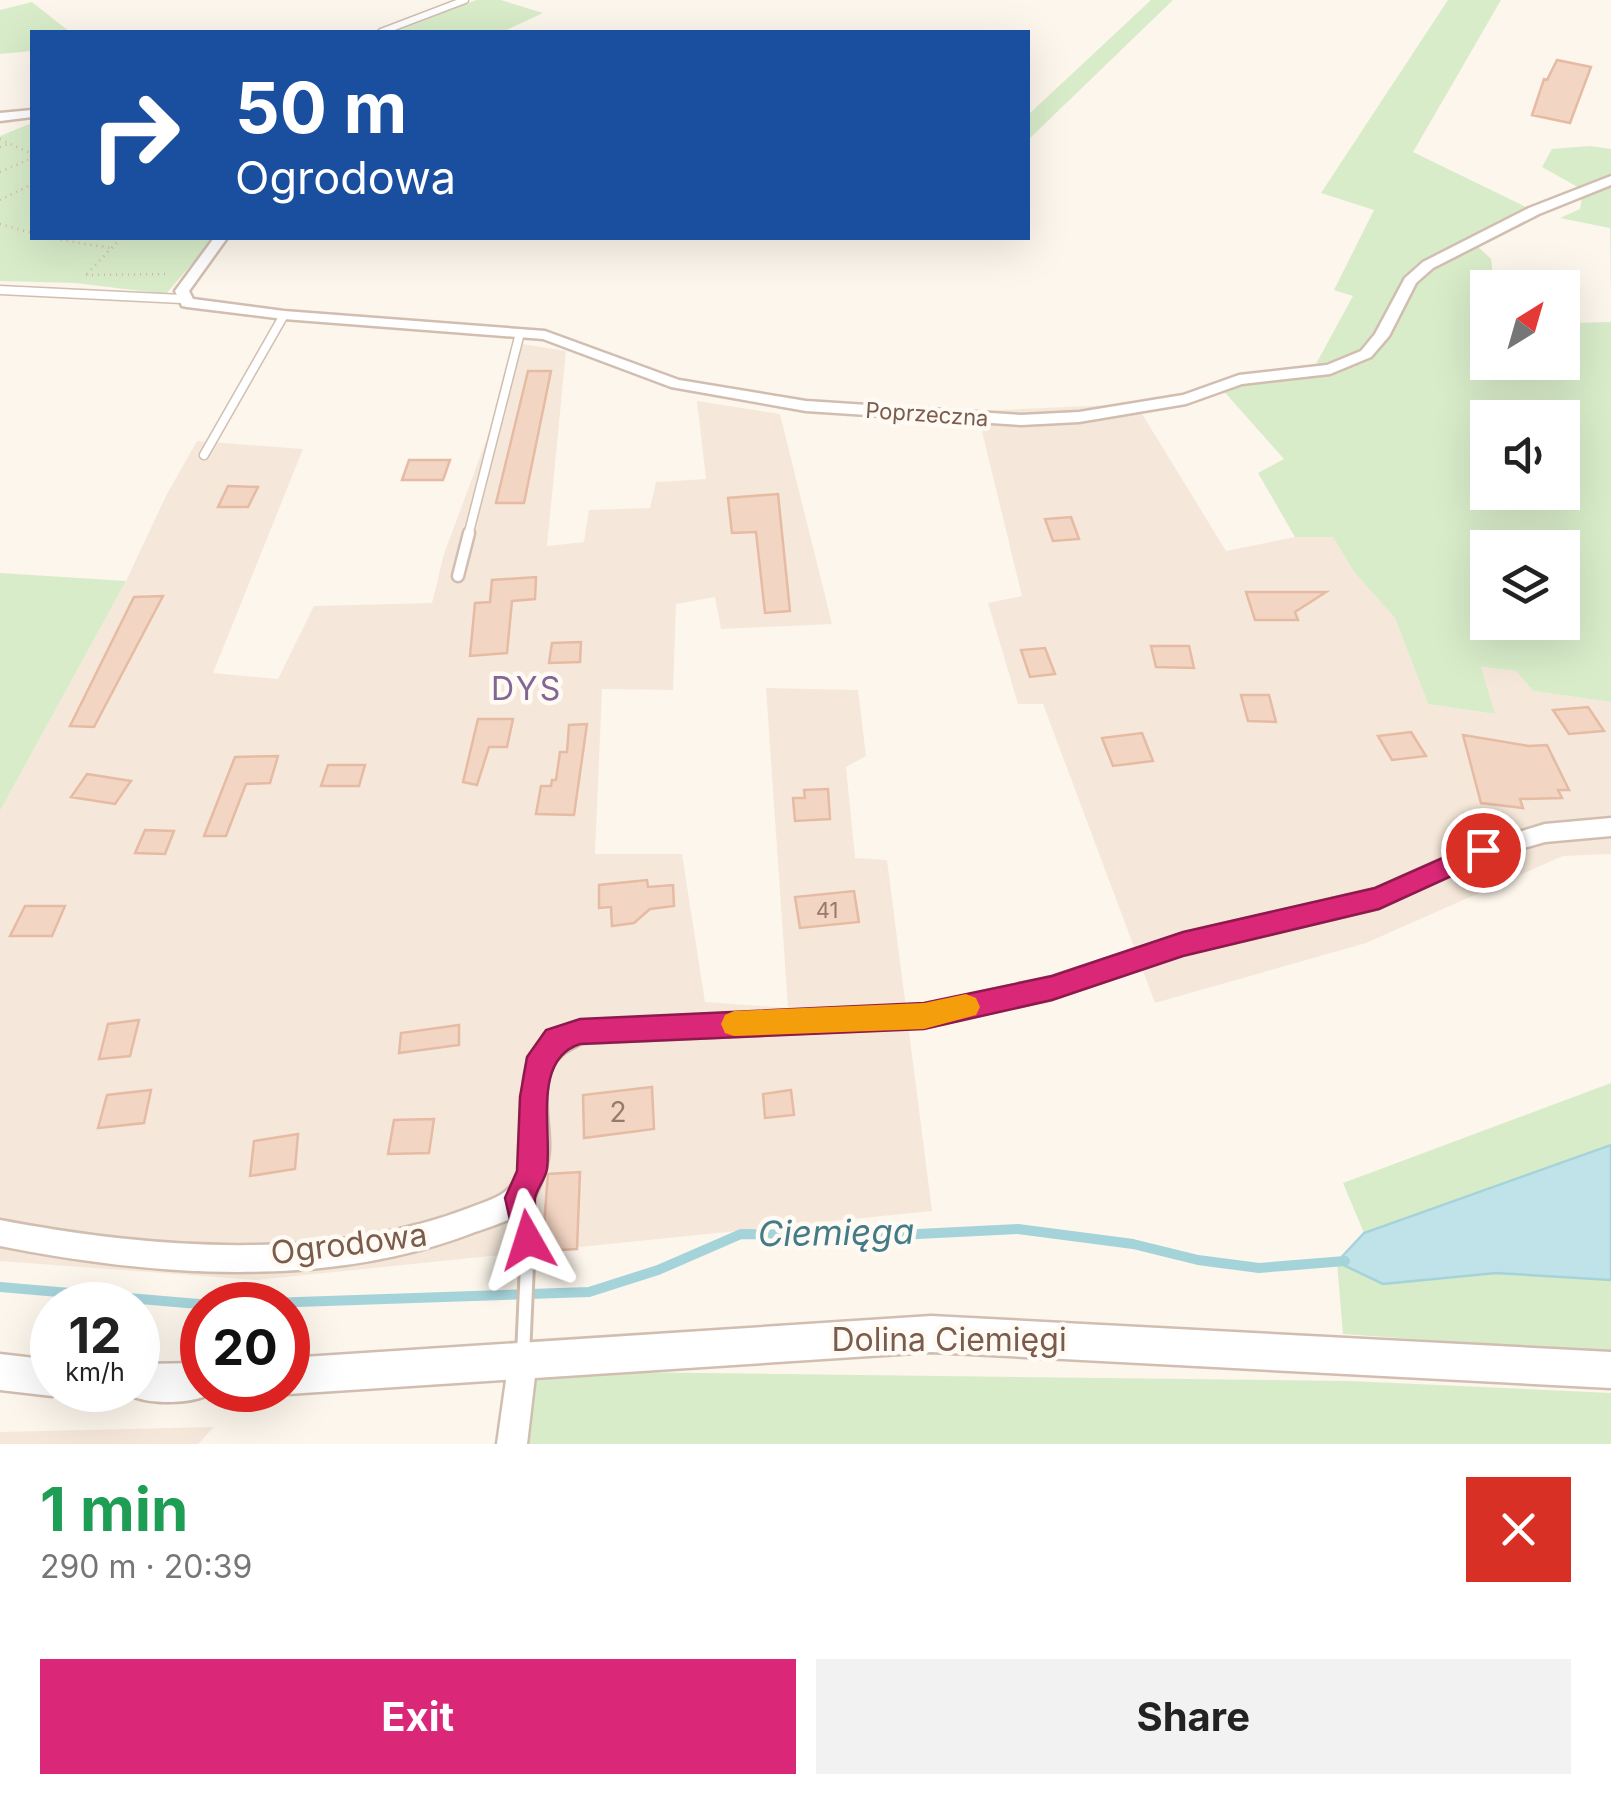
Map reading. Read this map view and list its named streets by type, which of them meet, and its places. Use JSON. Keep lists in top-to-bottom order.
{
  "streets": {
    "street": ["Poprzeczna", "Ogrodowa", "Dolina Ciemięgi"]
  },
  "districts": ["DYS"],
  "water": ["Ciemięga"],
  "house_numbers": ["41", "2"],
  "north": "top right",
  "page": {
    "turn": ["50 m", "Ogrodowa"],
    "speed": "12 km/h",
    "limit": "20",
    "heading": ["1 min", "290 m · 20:39"],
    "buttons": ["Exit", "Share"]
  }
}
